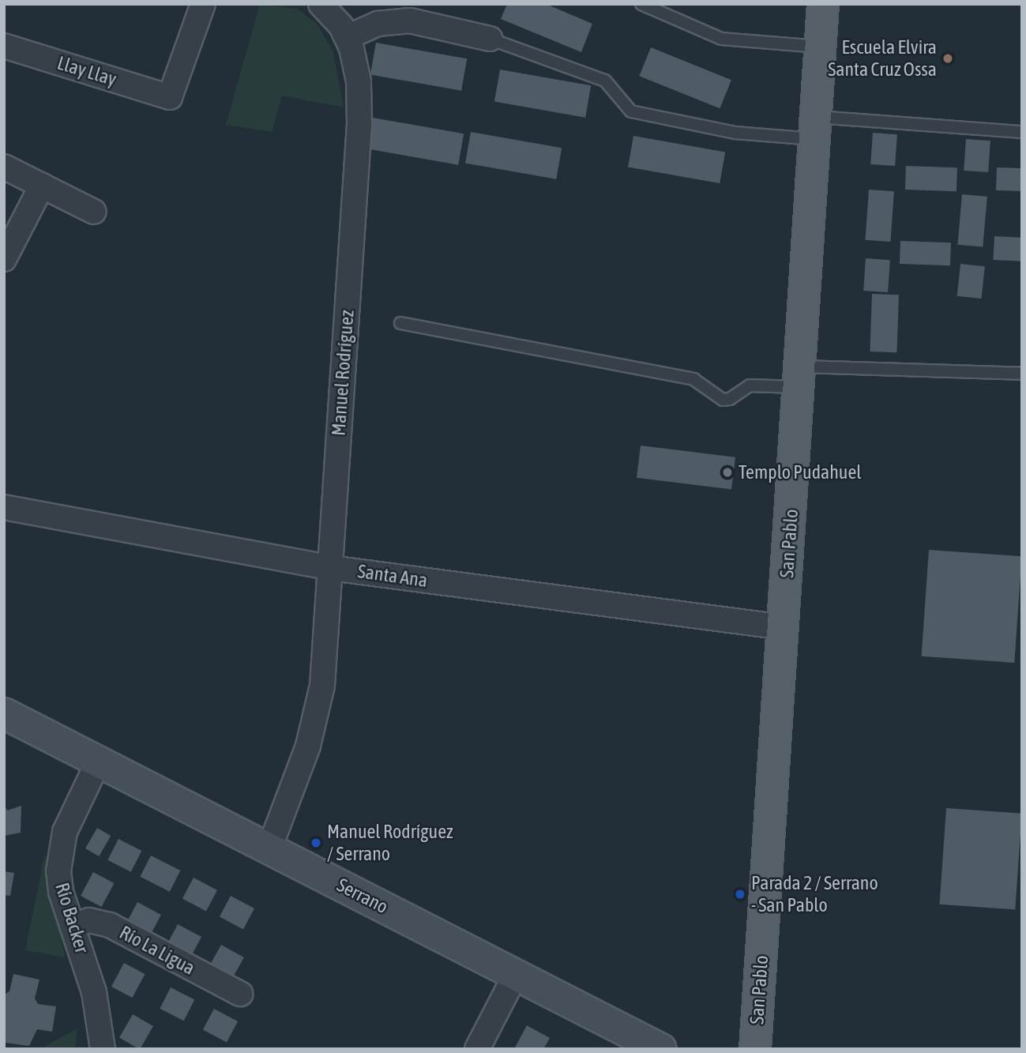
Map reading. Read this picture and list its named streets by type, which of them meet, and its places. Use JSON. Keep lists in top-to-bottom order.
{
  "streets": {
    "main road": ["San Pablo", "Serrano"],
    "street": [
      "Llay Llay",
      "Manuel Rodríguez",
      "Santa Ana",
      "Río Backer",
      "Río La Ligua"
    ]
  },
  "crossings": [
    ["Manuel Rodríguez", "Santa Ana"],
    ["Manuel Rodríguez", "Serrano"],
    ["San Pablo", "Santa Ana"],
    ["Serrano", "Río Backer"],
    ["Río Backer", "Río La Ligua"]
  ],
  "places": [
    "Escuela Elvira Santa Cruz Ossa",
    "Templo Pudahuel",
    "Manuel Rodríguez / Serrano",
    "Parada 2 / Serrano - San Pablo"
  ]
}
